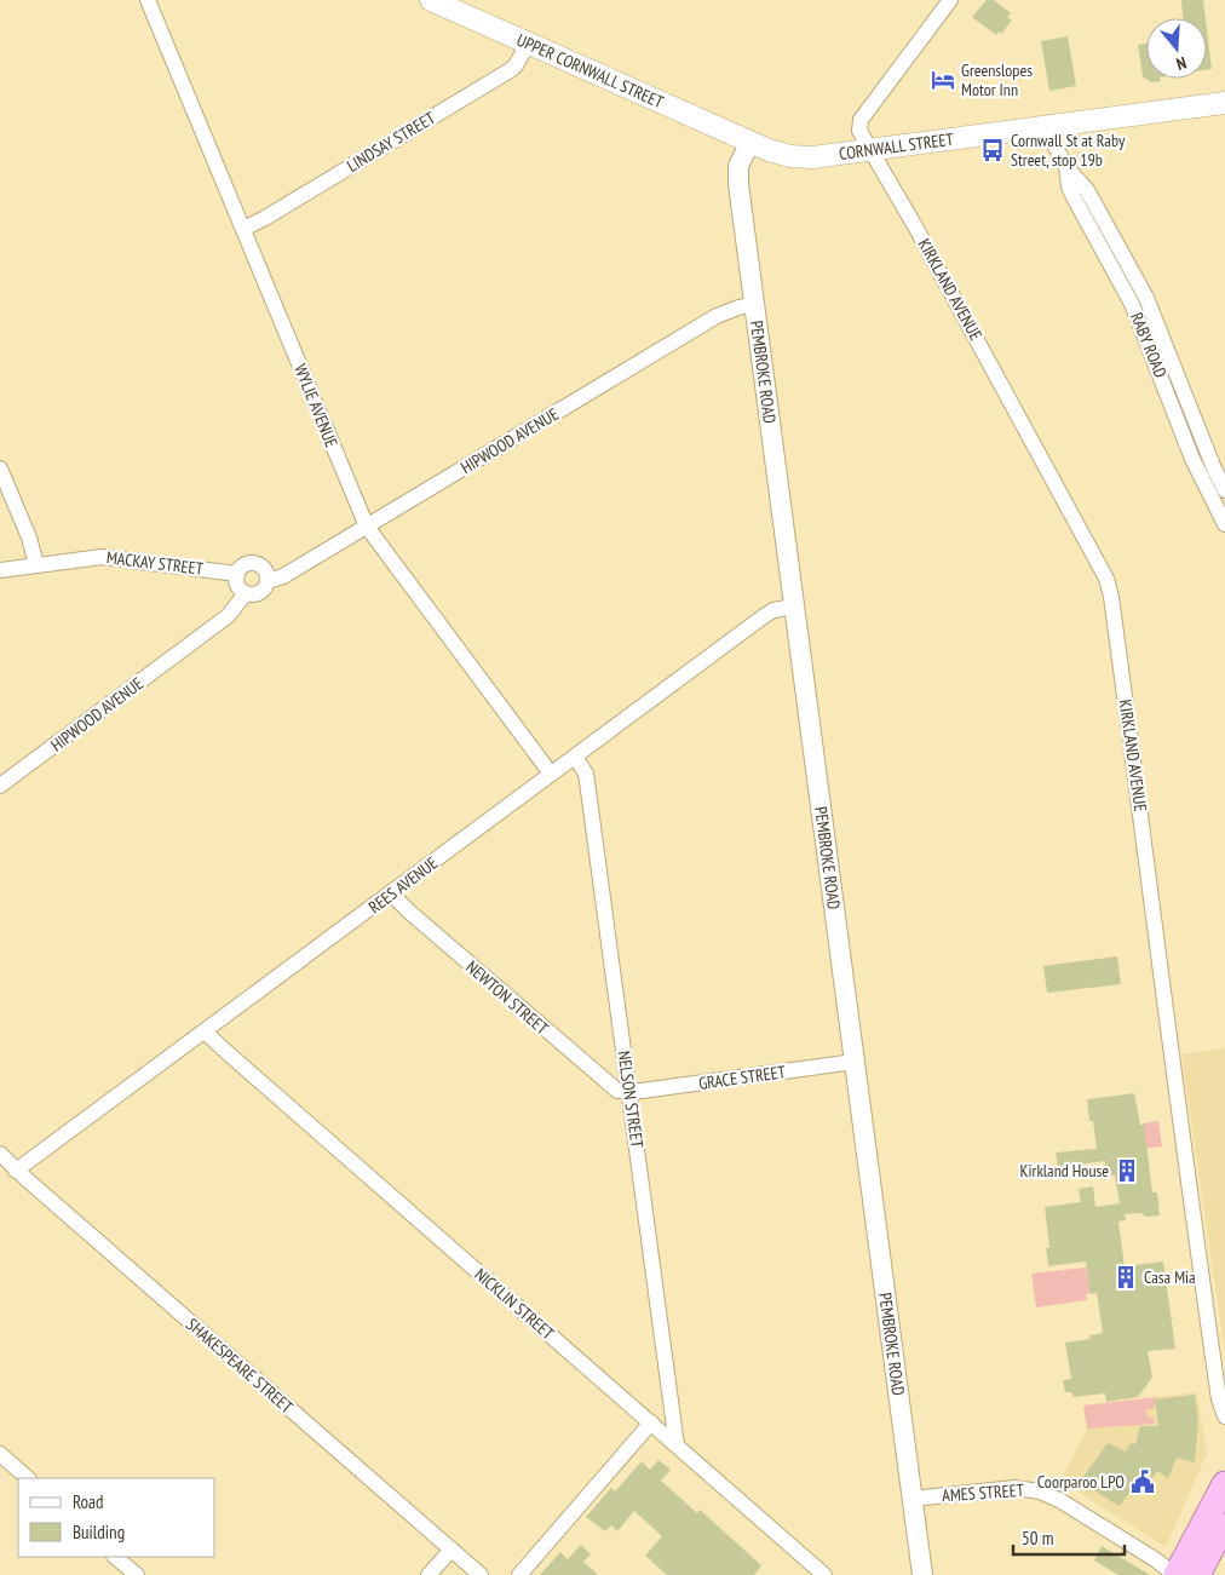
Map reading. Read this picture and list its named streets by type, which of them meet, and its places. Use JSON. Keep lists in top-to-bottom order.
{
  "streets": {
    "main road": ["UPPER CORNWALL STREET", "CORNWALL STREET"],
    "street": [
      "LINDSAY STREET",
      "KIRKLAND AVENUE",
      "RABY ROAD",
      "PEMBROKE ROAD",
      "WYLIE AVENUE",
      "HIPWOOD AVENUE",
      "MACKAY STREET",
      "REES AVENUE",
      "NEWTON STREET",
      "GRACE STREET",
      "NELSON STREET",
      "NICKLIN STREET",
      "SHAKESPEARE STREET",
      "AMES STREET"
    ]
  },
  "crossings": [
    ["UPPER CORNWALL STREET", "LINDSAY STREET"],
    ["UPPER CORNWALL STREET", "CORNWALL STREET"],
    ["UPPER CORNWALL STREET", "PEMBROKE ROAD"],
    ["LINDSAY STREET", "WYLIE AVENUE"],
    ["CORNWALL STREET", "KIRKLAND AVENUE"],
    ["CORNWALL STREET", "RABY ROAD"],
    ["CORNWALL STREET", "PEMBROKE ROAD"],
    ["PEMBROKE ROAD", "HIPWOOD AVENUE"],
    ["PEMBROKE ROAD", "REES AVENUE"],
    ["PEMBROKE ROAD", "GRACE STREET"],
    ["PEMBROKE ROAD", "AMES STREET"],
    ["WYLIE AVENUE", "HIPWOOD AVENUE"],
    ["WYLIE AVENUE", "REES AVENUE"],
    ["HIPWOOD AVENUE", "MACKAY STREET"],
    ["REES AVENUE", "NEWTON STREET"],
    ["REES AVENUE", "NELSON STREET"],
    ["REES AVENUE", "NICKLIN STREET"],
    ["REES AVENUE", "SHAKESPEARE STREET"],
    ["NEWTON STREET", "GRACE STREET"],
    ["NEWTON STREET", "NELSON STREET"],
    ["GRACE STREET", "NELSON STREET"],
    ["NELSON STREET", "NICKLIN STREET"]
  ],
  "places": {
    "hotel": ["Greenslopes Motor Inn"],
    "bus stop": ["Cornwall St at Raby Street, stop 19b"],
    "building": ["Kirkland House", "Casa Mia"],
    "public building": ["Coorparoo LPO"]
  },
  "legend": ["Road", "Building"],
  "scale_bar": "50 m",
  "north": "bottom"
}
